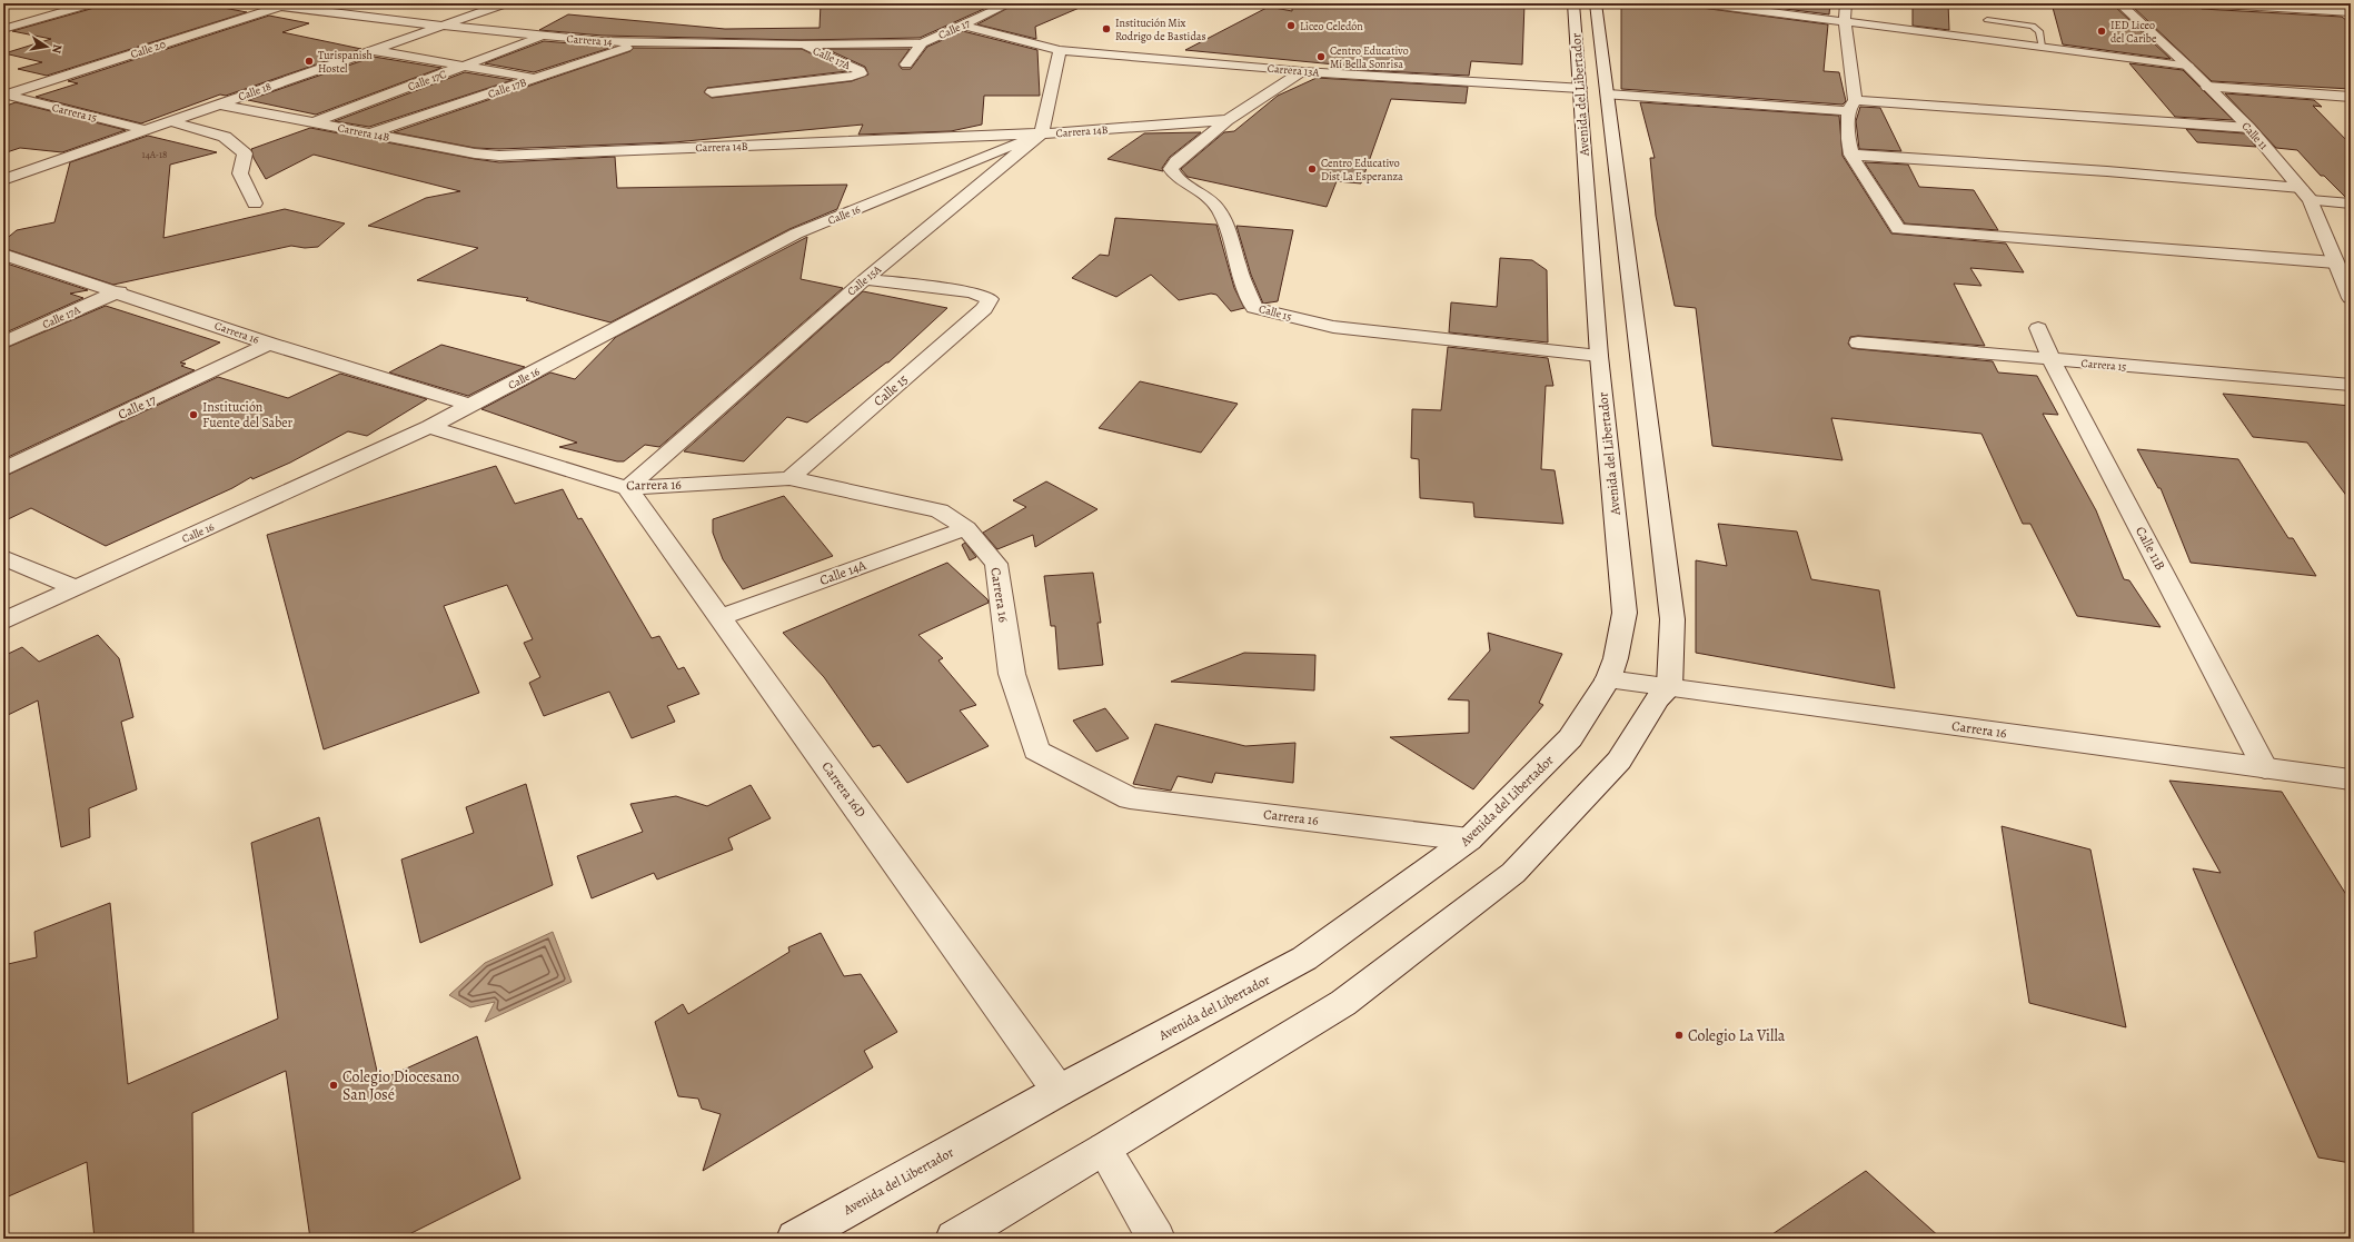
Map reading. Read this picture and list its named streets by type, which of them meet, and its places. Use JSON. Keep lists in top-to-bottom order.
{
  "streets": {
    "street": [
      "Calle 17",
      "Carrera 14",
      "Calle 20",
      "Calle 17A",
      "Carrera 13A",
      "Calle 17C",
      "Calle 17B",
      "Calle 18",
      "Avenida del Libertador",
      "Carrera 15",
      "Carrera 14B",
      "Calle 11",
      "Calle 16",
      "Calle 15A",
      "Calle 15",
      "Carrera 16",
      "Calle 11B",
      "Calle 14A",
      "Carrera 16D"
    ]
  },
  "crossings": [
    ["Calle 17", "Carrera 14"],
    ["Calle 17", "Carrera 13A"],
    ["Calle 17", "Carrera 16"],
    ["Carrera 14", "Calle 20"],
    ["Carrera 14", "Calle 17A"],
    ["Carrera 14", "Calle 17C"],
    ["Carrera 14", "Calle 17B"],
    ["Carrera 14", "Calle 18"],
    ["Calle 20", "Carrera 15"],
    ["Calle 17A", "Carrera 16"],
    ["Carrera 13A", "Avenida del Libertador"],
    ["Carrera 13A", "Calle 15"],
    ["Calle 17C", "Carrera 14B"],
    ["Calle 17B", "Carrera 14B"],
    ["Calle 18", "Carrera 15"],
    ["Calle 18", "Carrera 14B"],
    ["Avenida del Libertador", "Calle 15"],
    ["Avenida del Libertador", "Carrera 16"],
    ["Avenida del Libertador", "Carrera 16D"],
    ["Carrera 15", "Calle 11B"],
    ["Carrera 14B", "Calle 16"],
    ["Carrera 14B", "Calle 15A"],
    ["Carrera 14B", "Calle 15"],
    ["Calle 16", "Calle 15A"],
    ["Calle 16", "Carrera 16"],
    ["Calle 15A", "Calle 15"],
    ["Calle 15A", "Carrera 16"],
    ["Calle 15A", "Carrera 16D"],
    ["Calle 15", "Carrera 16"],
    ["Carrera 16", "Calle 11B"],
    ["Carrera 16", "Calle 14A"],
    ["Carrera 16", "Carrera 16D"],
    ["Calle 14A", "Carrera 16D"]
  ],
  "places": [
    "Liceo Celedón",
    "Institución Mix Rodrigo de Bastidas",
    "IED Liceo del Caribe",
    "Centro Educativo Mi Bella Sonrisa",
    "Turispanish Hostel",
    "Centro Educativo Dist La Esperanza",
    "Institución Fuente del Saber",
    "Colegio La Villa",
    "Colegio Diocesano San José"
  ],
  "house_numbers": ["14A-18"],
  "north": "right"
}
